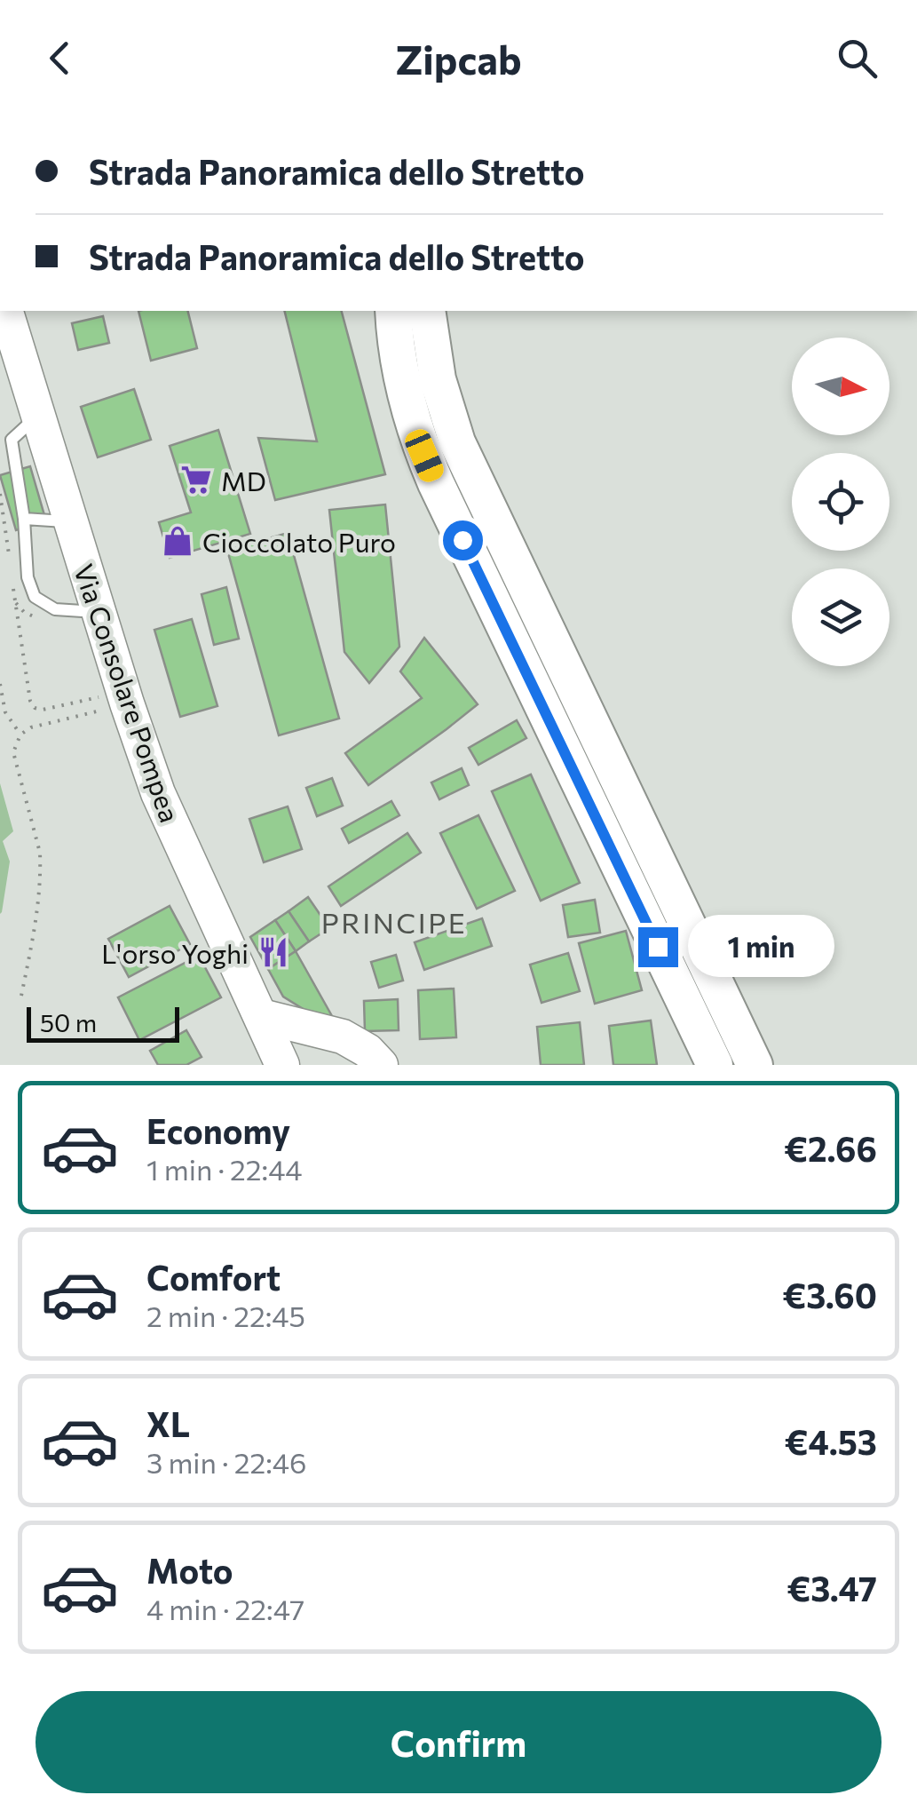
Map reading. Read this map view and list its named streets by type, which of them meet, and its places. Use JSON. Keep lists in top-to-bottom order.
{
  "streets": {
    "main road": ["Via Consolare Pompea"]
  },
  "districts": ["PRINCIPE"],
  "places": {
    "supermarket": ["MD"],
    "shop": ["Cioccolato Puro"],
    "restaurant": ["L'orso Yoghi"]
  },
  "scale_bar": "50 m",
  "north": "right",
  "page": {
    "header": "Zipcab",
    "banner": ["Strada Panoramica dello Stretto", "Strada Panoramica dello Stretto"],
    "bubble": "1 min",
    "scale": "50 m",
    "list": [
      {
        "name": "Economy",
        "note": "1 min · 22:44",
        "value": "€2.66"
      },
      {
        "name": "Comfort",
        "note": "2 min · 22:45",
        "value": "€3.60"
      },
      {
        "name": "XL",
        "note": "3 min · 22:46",
        "value": "€4.53"
      },
      {
        "name": "Moto",
        "note": "4 min · 22:47",
        "value": "€3.47"
      }
    ],
    "buttons": "Confirm"
  }
}
